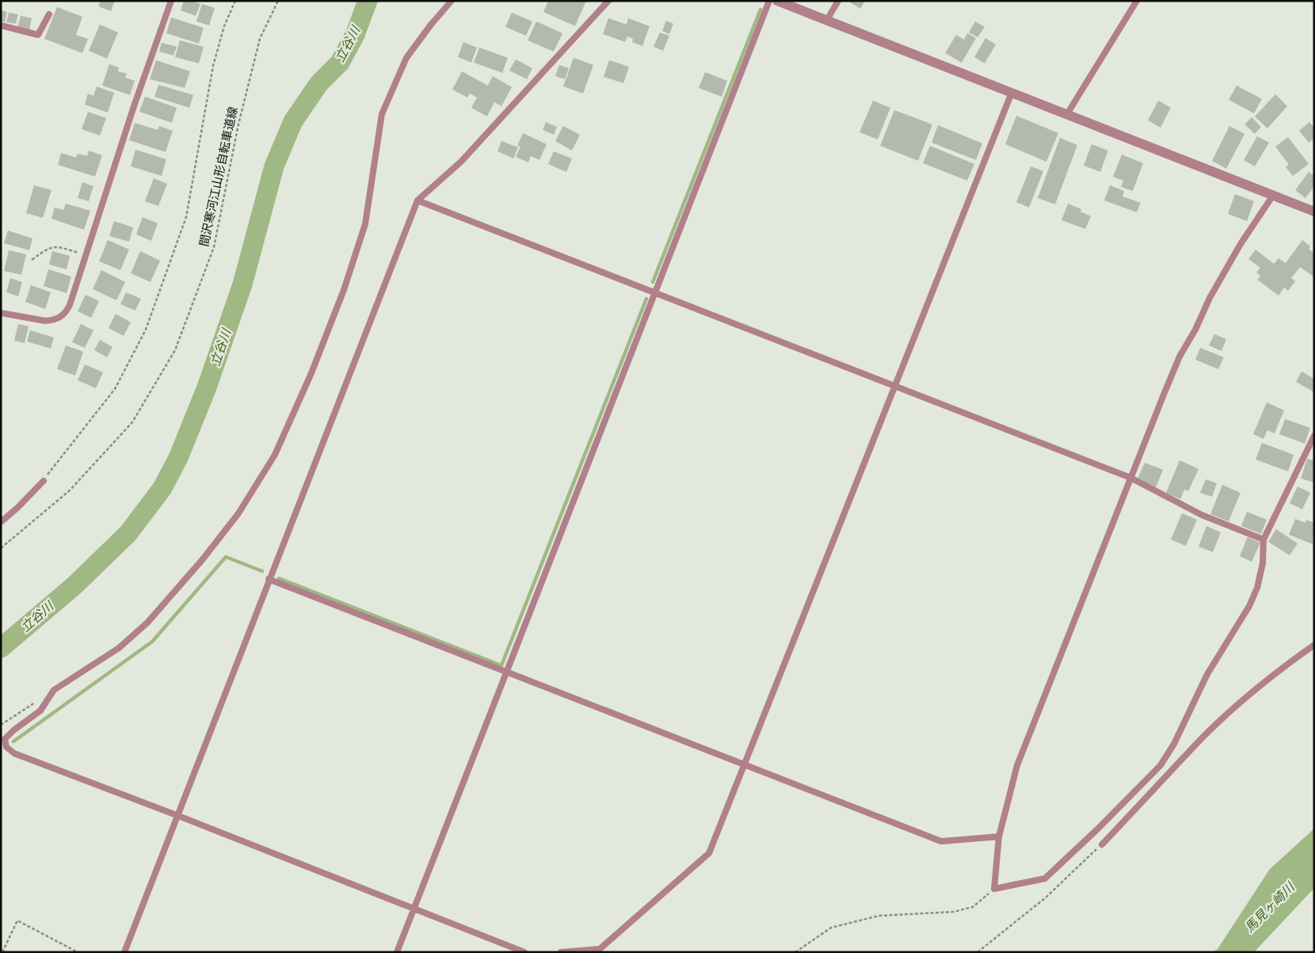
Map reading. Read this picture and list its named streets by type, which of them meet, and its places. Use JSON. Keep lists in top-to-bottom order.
{
  "streets": {
    "path": ["間沢寒河江山形自転車道線"]
  },
  "water": ["立谷川", "馬見ヶ崎川"]
}
